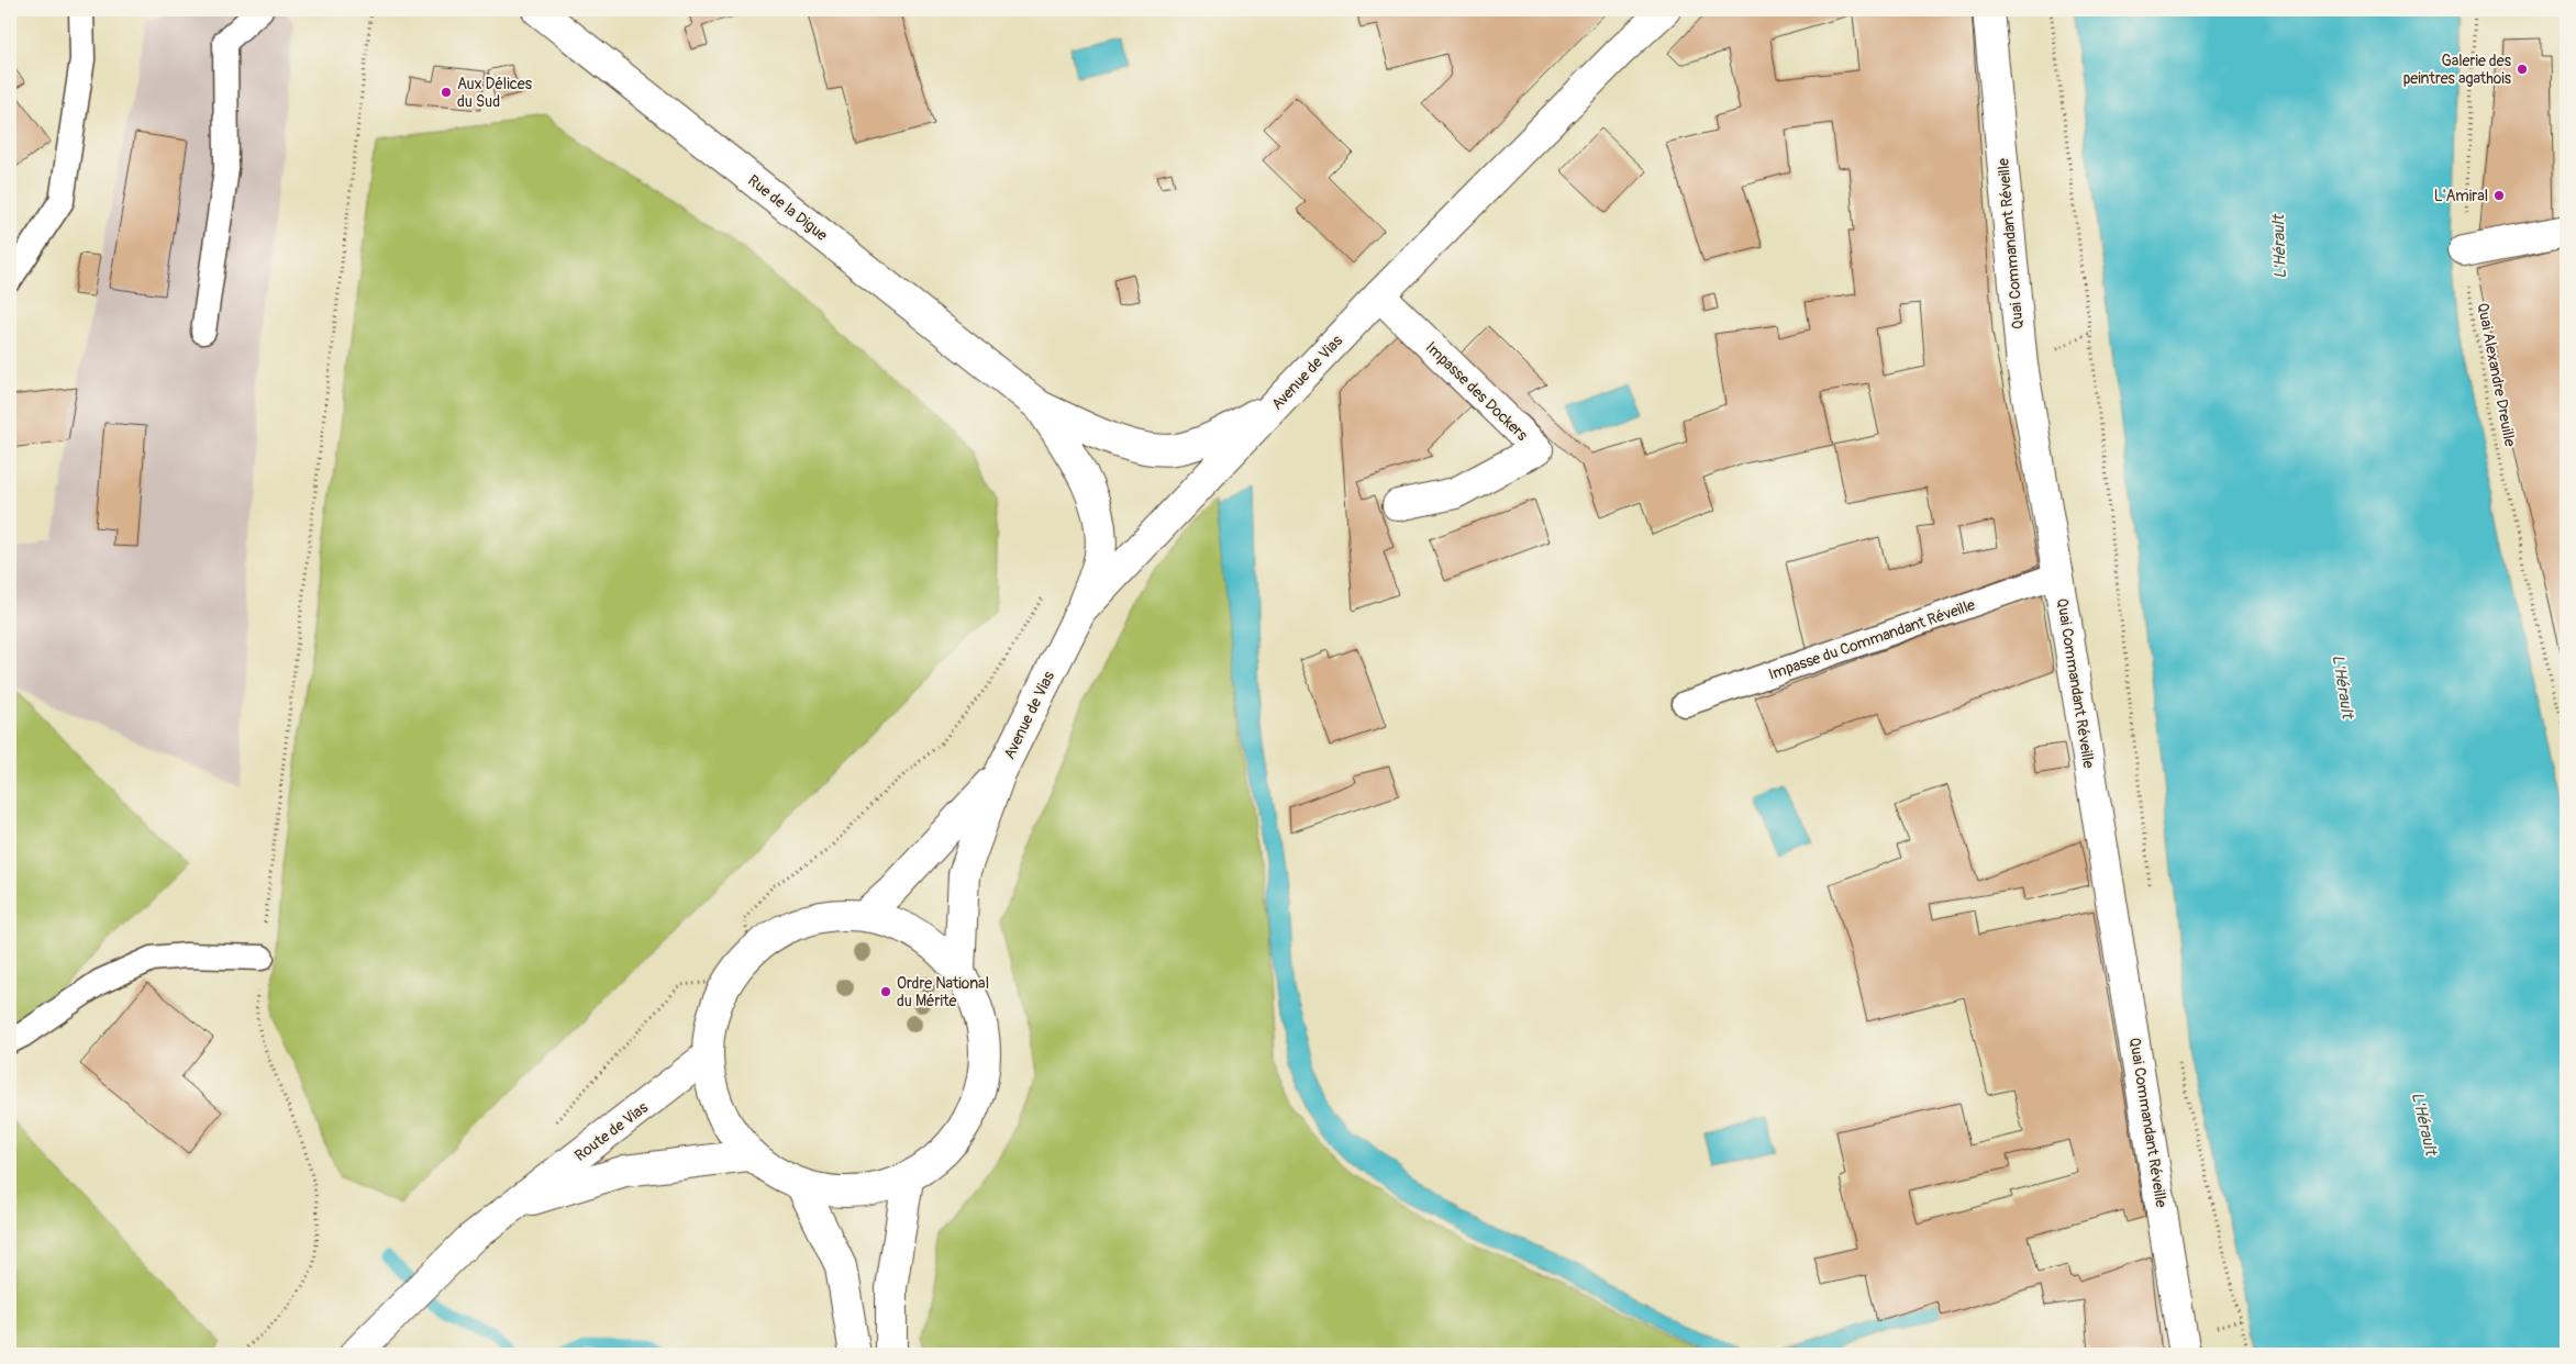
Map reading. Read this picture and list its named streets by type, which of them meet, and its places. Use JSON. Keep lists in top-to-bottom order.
{
  "streets": {
    "main road": [
      "Rue de la Digue",
      "Quai Commandant Réveille",
      "Avenue de Vias",
      "Impasse des Dockers",
      "Route de Vias"
    ],
    "lane": ["Impasse du Commandant Réveille"],
    "path": ["Quai Alexandre Dreuille"]
  },
  "crossings": [
    ["Rue de la Digue", "Avenue de Vias"],
    ["Quai Commandant Réveille", "Impasse du Commandant Réveille"],
    ["Avenue de Vias", "Impasse des Dockers"]
  ],
  "water": ["L'Hérault"],
  "places": [
    "Galerie des peintres agathois",
    "Aux Délices du Sud",
    "L'Amiral",
    "Ordre National du Mérite"
  ]
}
